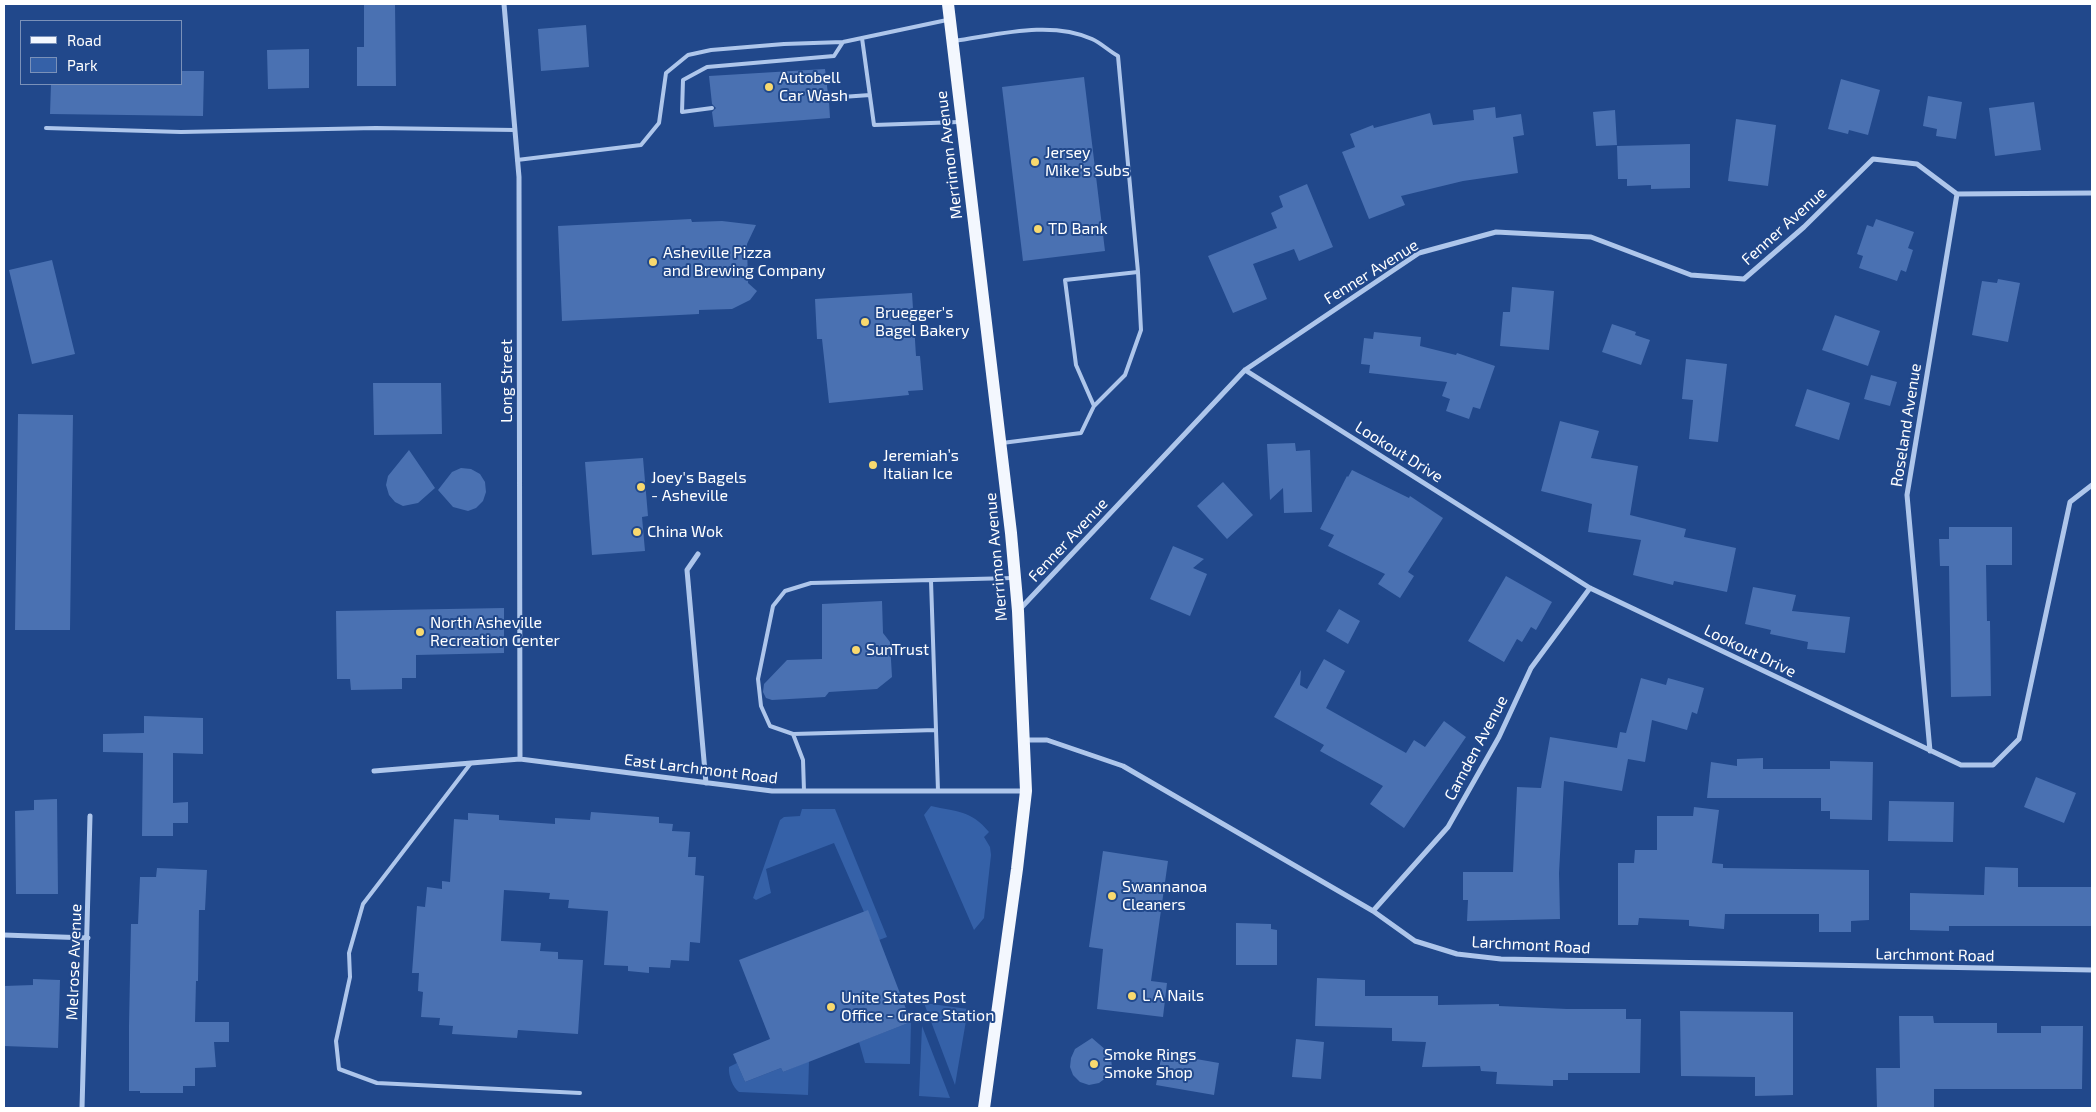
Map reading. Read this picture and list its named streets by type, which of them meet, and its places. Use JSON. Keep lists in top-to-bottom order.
{
  "streets": {
    "main road": ["Merrimon Avenue"],
    "street": [
      "Fenner Avenue",
      "Long Street",
      "Roseland Avenue",
      "Lookout Drive",
      "Camden Avenue",
      "East Larchmont Road",
      "Larchmont Road",
      "Melrose Avenue"
    ]
  },
  "crossings": [
    ["Merrimon Avenue", "Fenner Avenue"],
    ["Merrimon Avenue", "East Larchmont Road"],
    ["Merrimon Avenue", "Larchmont Road"],
    ["Fenner Avenue", "Roseland Avenue"],
    ["Fenner Avenue", "Lookout Drive"],
    ["Long Street", "East Larchmont Road"],
    ["Roseland Avenue", "Lookout Drive"],
    ["Lookout Drive", "Camden Avenue"],
    ["Camden Avenue", "Larchmont Road"]
  ],
  "places": [
    "Autobell Car Wash",
    "Jersey Mike's Subs",
    "TD Bank",
    "Asheville Pizza and Brewing Company",
    "Bruegger's Bagel Bakery",
    "Jeremiah’s Italian Ice",
    "Joey's Bagels - Asheville",
    "China Wok",
    "North Asheville Recreation Center",
    "SunTrust",
    "Swannanoa Cleaners",
    "L A Nails",
    "Unite States Post Office - Grace Station",
    "Smoke Rings Smoke Shop"
  ],
  "legend": ["Road", "Park"]
}
